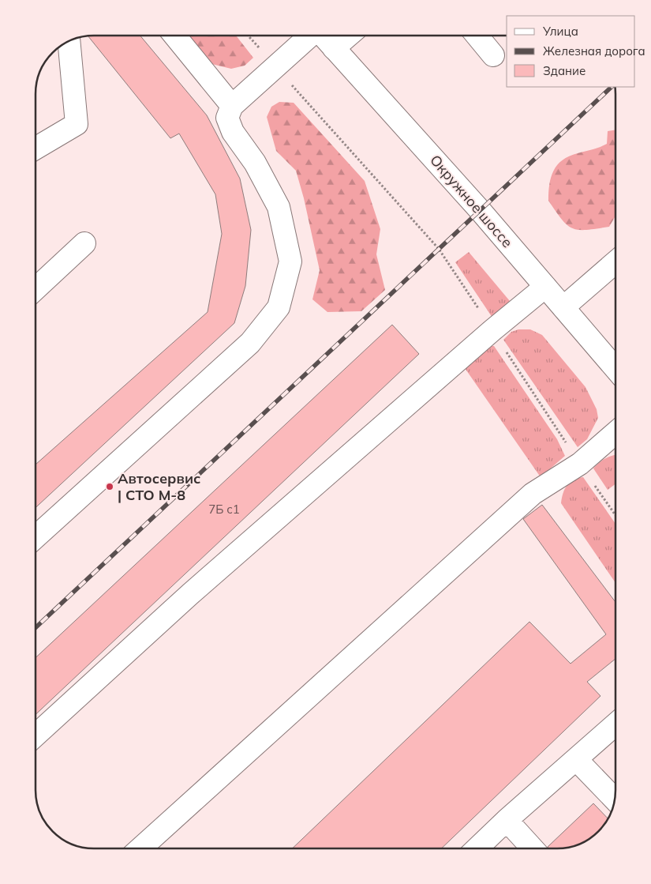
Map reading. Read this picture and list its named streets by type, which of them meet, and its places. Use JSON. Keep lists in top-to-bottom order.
{
  "streets": {
    "main road": ["Окружное шоссе"]
  },
  "places": ["Автосервис | СТО М-8"],
  "house_numbers": ["7Б с1"],
  "legend": ["Улица", "Железная дорога", "Здание"]
}
